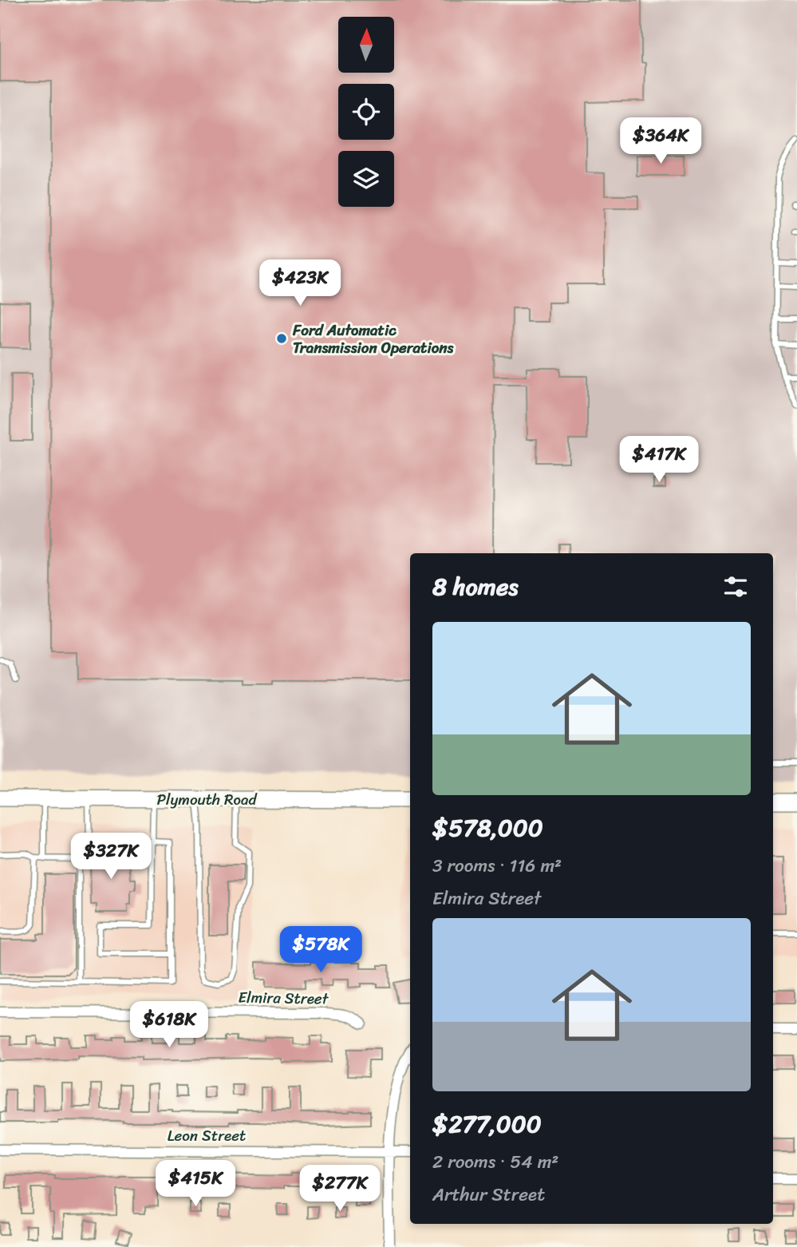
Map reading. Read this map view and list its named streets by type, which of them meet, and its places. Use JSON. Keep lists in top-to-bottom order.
{
  "streets": {
    "main road": ["Plymouth Road"],
    "street": ["Elmira Street", "Leon Street"]
  },
  "places": ["Ford Automatic Transmission Operations"],
  "north": "top",
  "page": {
    "price": [
      "$364K",
      "$423K",
      "$417K",
      "$327K",
      "$578K",
      "$618K",
      "$415K",
      "$277K"
    ],
    "heading": "8 homes",
    "list": [
      {
        "name": "$578,000",
        "note": "3 rooms · 116 m² · Elmira Street"
      },
      {
        "name": "$277,000",
        "note": "2 rooms · 54 m² · Arthur Street"
      }
    ]
  }
}
